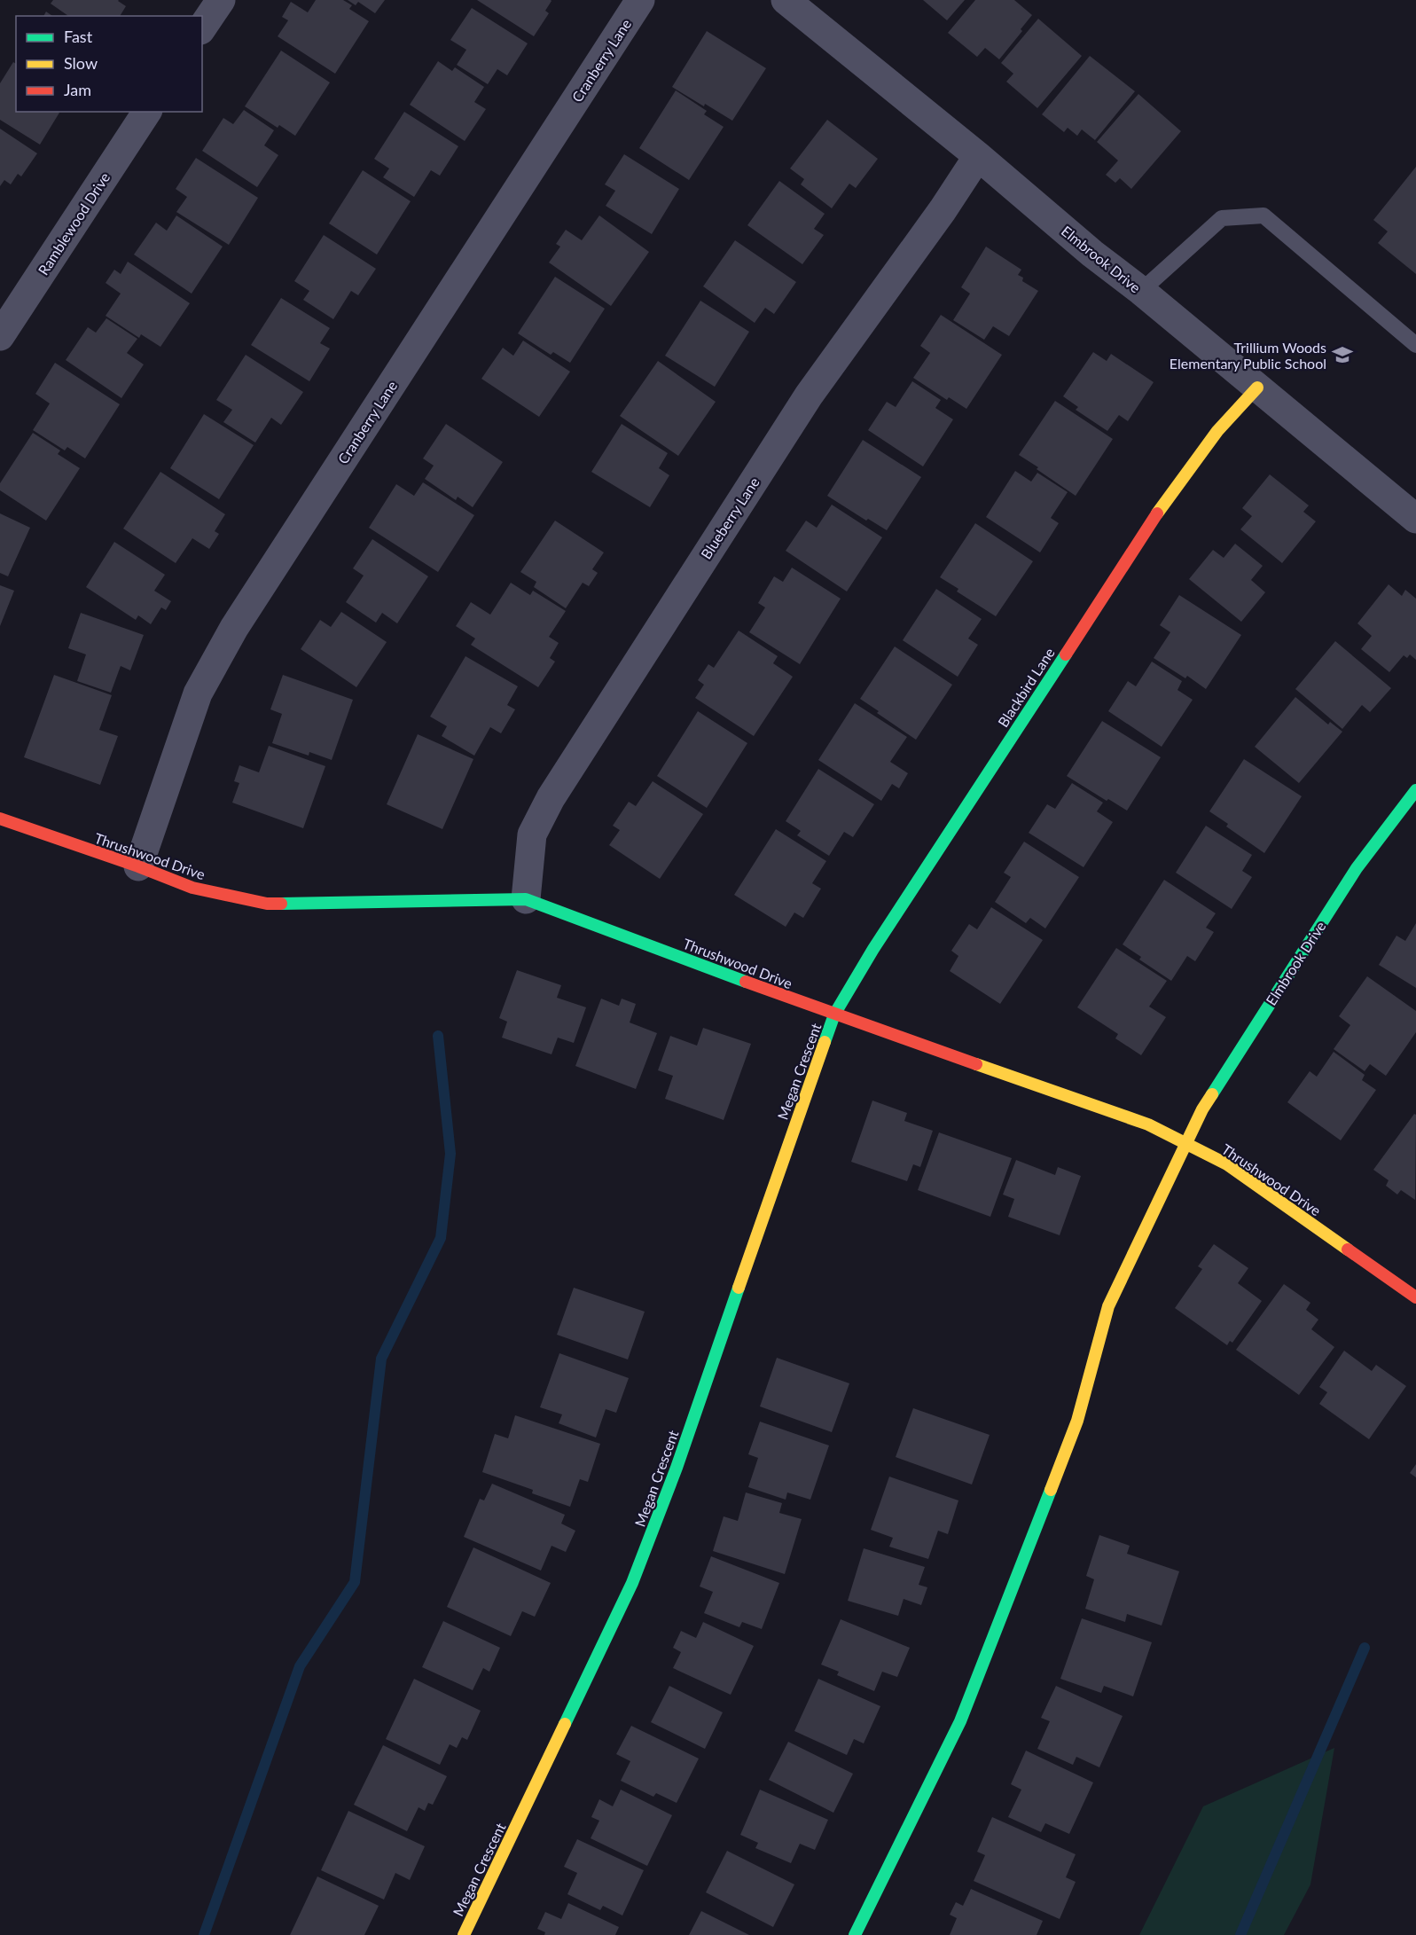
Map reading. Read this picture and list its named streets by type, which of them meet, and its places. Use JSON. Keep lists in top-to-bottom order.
{
  "streets": {
    "street": [
      "Cranberry Lane",
      "Ramblewood Drive",
      "Elmbrook Drive",
      "Blueberry Lane",
      "Blackbird Lane",
      "Thrushwood Drive",
      "Megan Crescent"
    ]
  },
  "crossings": [
    ["Cranberry Lane", "Thrushwood Drive"],
    ["Elmbrook Drive", "Blueberry Lane"],
    ["Elmbrook Drive", "Blackbird Lane"],
    ["Elmbrook Drive", "Thrushwood Drive"],
    ["Blueberry Lane", "Thrushwood Drive"],
    ["Blackbird Lane", "Thrushwood Drive"],
    ["Blackbird Lane", "Megan Crescent"],
    ["Thrushwood Drive", "Megan Crescent"]
  ],
  "places": {
    "school or university": ["Trillium Woods Elementary Public School"]
  },
  "legend": ["Fast", "Slow", "Jam"]
}
